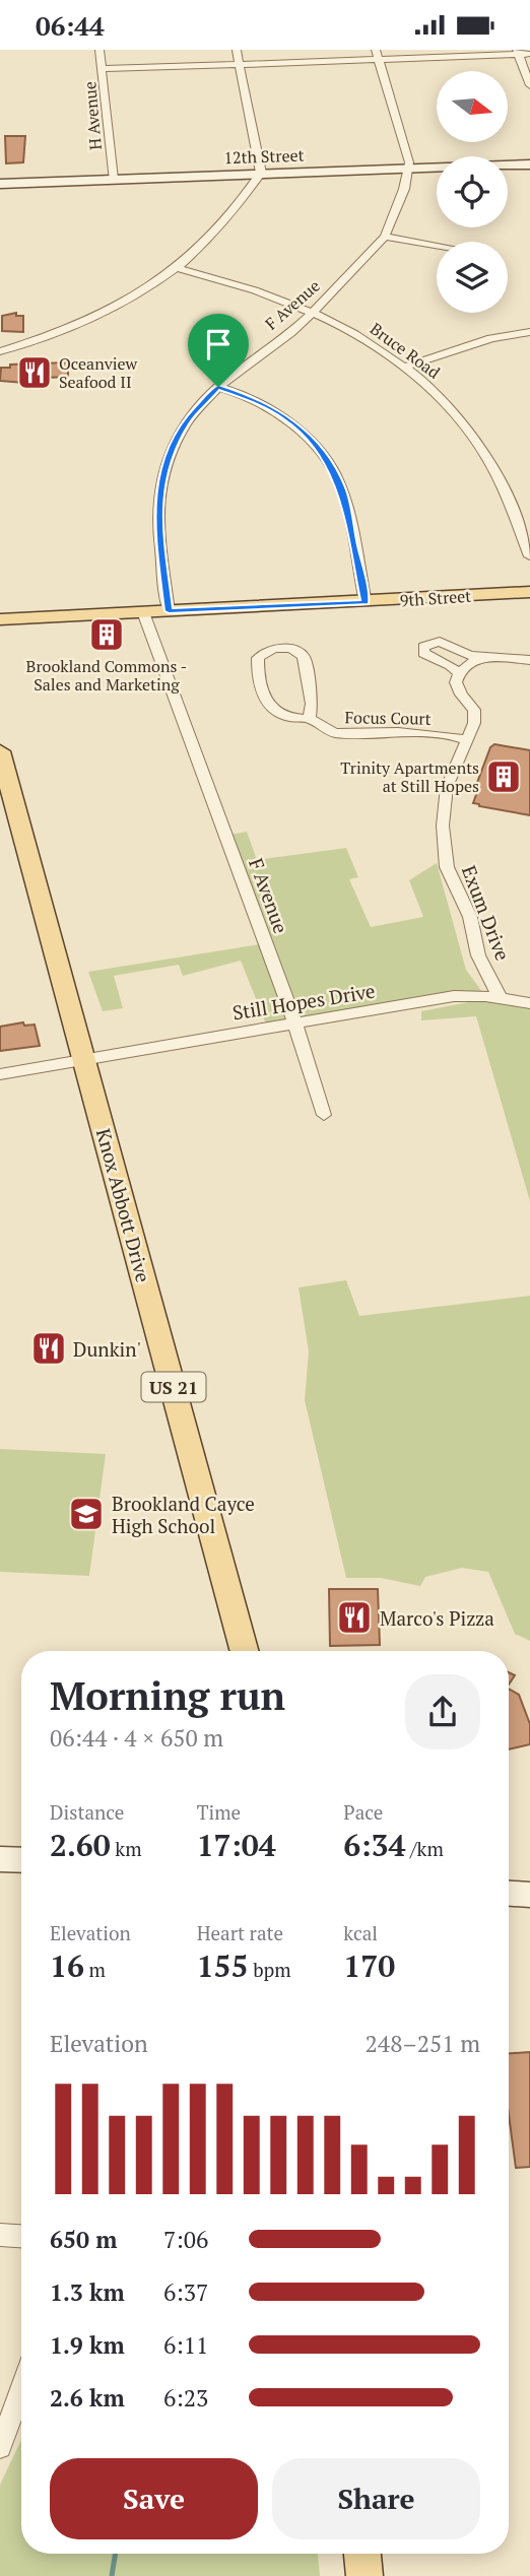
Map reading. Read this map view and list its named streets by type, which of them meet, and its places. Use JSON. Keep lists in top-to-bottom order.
{
  "streets": {
    "main road": [
      "12th Street",
      "9th Street",
      "Knox Abbott Drive",
      "US 21"
    ],
    "street": [
      "H Avenue",
      "F Avenue",
      "Bruce Road",
      "Focus Court",
      "Exum Drive",
      "Still Hopes Drive"
    ]
  },
  "crossings": [
    ["H Avenue", "12th Street"],
    ["12th Street", "F Avenue"],
    ["F Avenue", "Bruce Road"],
    ["F Avenue", "9th Street"],
    ["F Avenue", "Still Hopes Drive"],
    ["Focus Court", "Exum Drive"],
    ["Exum Drive", "Still Hopes Drive"],
    ["Still Hopes Drive", "Knox Abbott Drive"]
  ],
  "places": {
    "restaurant": ["Oceanview Seafood II", "Dunkin'", "Marco's Pizza"],
    "building": ["Brookland Commons - Sales and Marketing", "Trinity Apartments at Still Hopes"],
    "school or university": ["Brookland Cayce High School"]
  },
  "north": "right",
  "page": {
    "status": "06:44",
    "heading": ["Morning run", "06:44 · 4 × 650 m"],
    "stats": [
      ["Distance", "2.60 km"],
      ["Time", "17:04"],
      ["Pace", "6:34 /km"],
      ["Elevation", "16 m"],
      ["Heart rate", "155 bpm"],
      ["kcal", "170"]
    ],
    "chart": ["Elevation", "248–251 m"],
    "list": [
      {
        "name": "650 m",
        "note": "7:06"
      },
      {
        "name": "1.3 km",
        "note": "6:37"
      },
      {
        "name": "1.9 km",
        "note": "6:11"
      },
      {
        "name": "2.6 km",
        "note": "6:23"
      }
    ],
    "buttons": ["Save", "Share"]
  }
}
